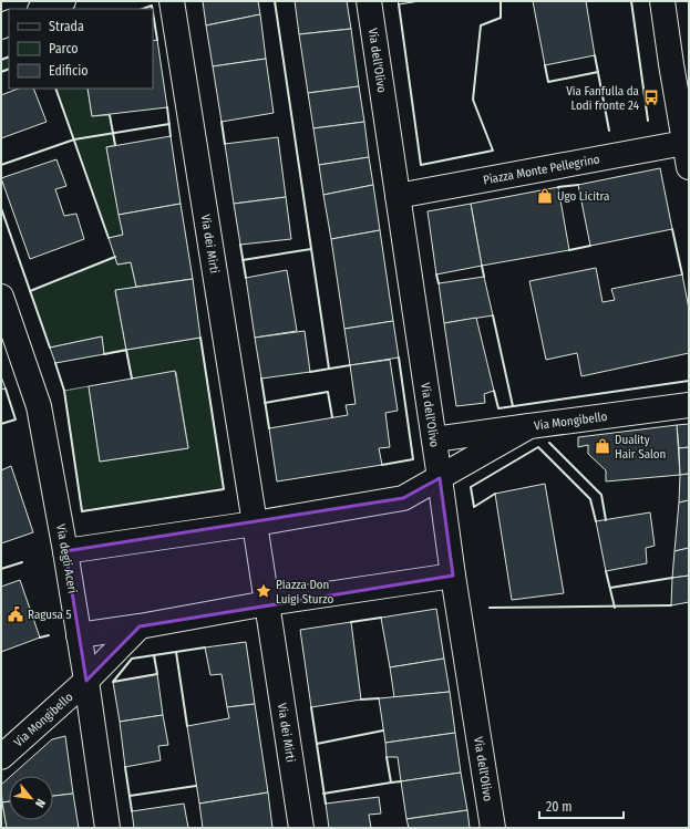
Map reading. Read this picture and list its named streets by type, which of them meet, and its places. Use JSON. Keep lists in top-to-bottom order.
{
  "streets": {
    "street": [
      "Via dell'Olivo",
      "Piazza Monte Pellegrino",
      "Via dei Mirti",
      "Via Mongibello",
      "Via degli Aceri"
    ]
  },
  "crossings": [
    ["Via dell'Olivo", "Piazza Monte Pellegrino"],
    ["Via dell'Olivo", "Via Mongibello"],
    ["Via dei Mirti", "Via Mongibello"],
    ["Via Mongibello", "Via degli Aceri"]
  ],
  "places": {
    "bus stop": ["Via Fanfulla da Lodi fronte 24"],
    "shop": ["Ugo Licitra", "Duality Hair Salon"],
    "place": ["Piazza Don Luigi Sturzo"],
    "public building": ["Ragusa 5"]
  },
  "legend": ["Strada", "Parco", "Edificio"],
  "scale_bar": "20 m",
  "north": "bottom right"
}
